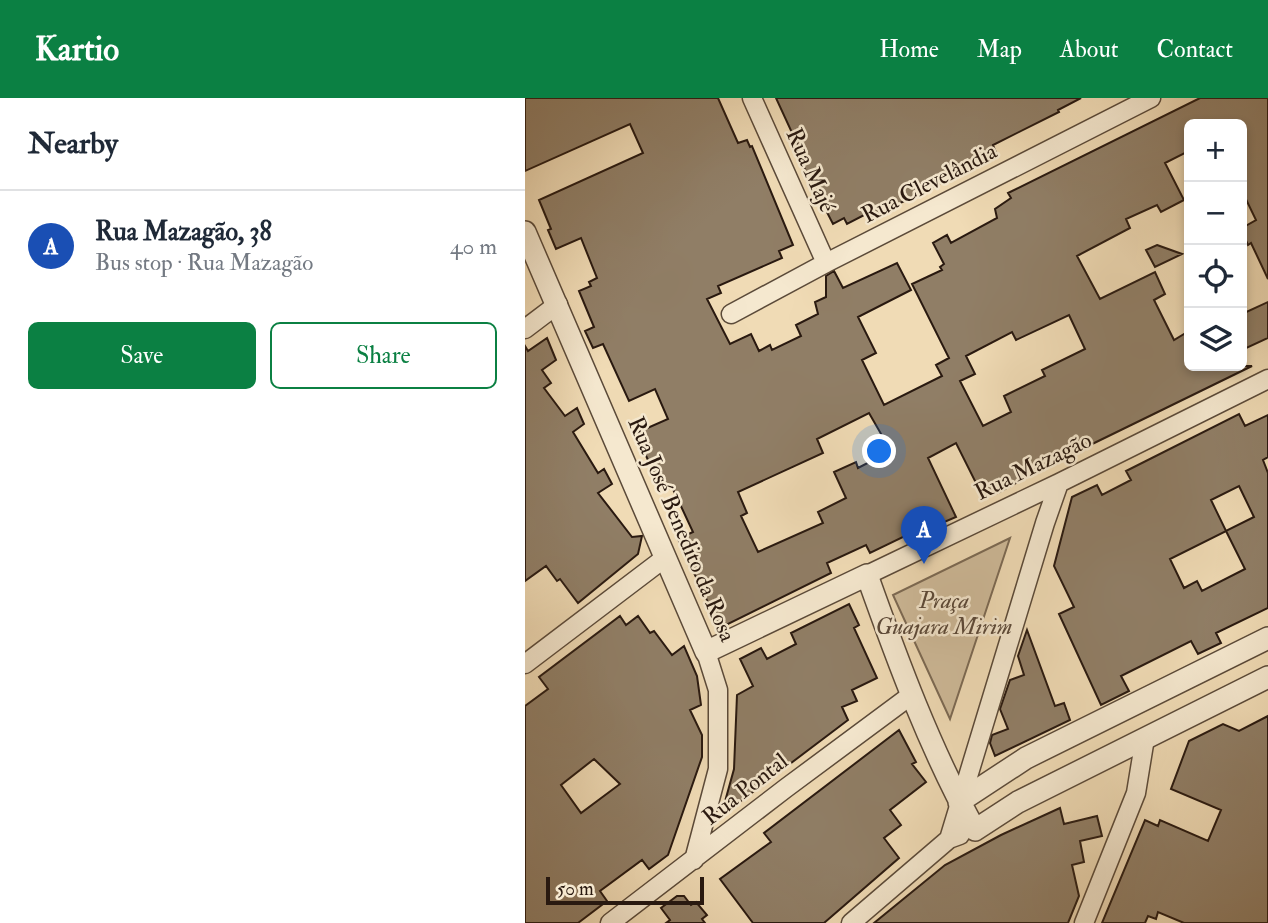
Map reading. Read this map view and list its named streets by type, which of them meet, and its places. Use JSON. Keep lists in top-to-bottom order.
{
  "streets": {
    "street": [
      "Rua Majé",
      "Rua Clevelândia",
      "Rua Mazagão",
      "Rua José Benedito da Rosa",
      "Rua Pontal"
    ]
  },
  "crossings": [
    ["Rua Majé", "Rua Clevelândia"],
    ["Rua Mazagão", "Rua José Benedito da Rosa"],
    ["Rua José Benedito da Rosa", "Rua Pontal"]
  ],
  "parks": ["Praça Guajara Mirim"],
  "scale_bar": "50 m",
  "page": {
    "header": "Kartio",
    "nav": [
      "Home",
      "Map",
      "About",
      "Contact"
    ],
    "heading": "Nearby",
    "map_buttons": ["+", "−"],
    "list": [
      {
        "mark": "A",
        "name": "Rua Mazagão, 38",
        "note": "Bus stop · Rua Mazagão",
        "value": "40 m"
      }
    ],
    "buttons": ["Save", "Share"],
    "pins": "A",
    "scale": "50 m"
  }
}
